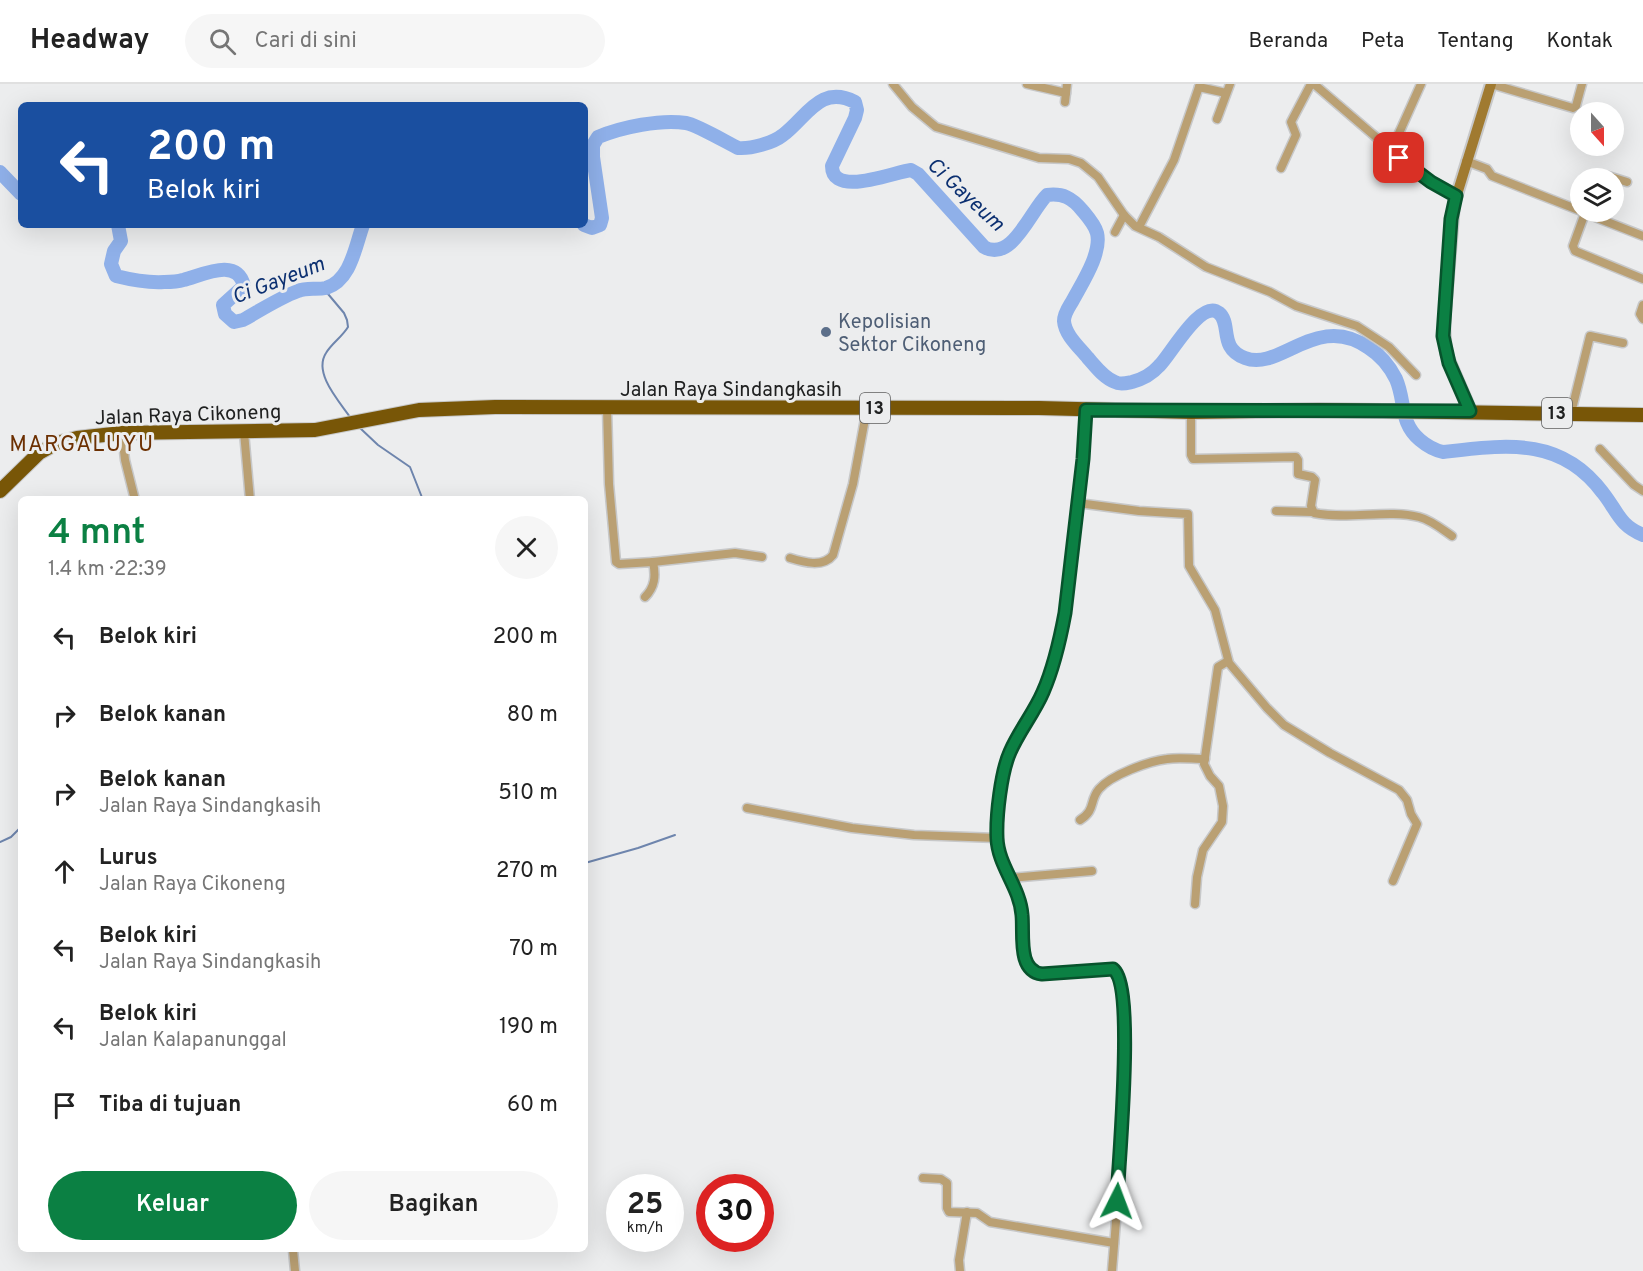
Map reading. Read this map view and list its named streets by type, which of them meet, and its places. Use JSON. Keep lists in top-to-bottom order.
{
  "streets": {
    "highway": ["Jalan Raya Sindangkasih", "13", "Jalan Raya Cikoneng"]
  },
  "crossings": [
    ["Jalan Raya Sindangkasih", "13"],
    ["Jalan Raya Sindangkasih", "Jalan Raya Cikoneng"]
  ],
  "districts": ["MARGALUYU"],
  "water": ["Ci Gayeum"],
  "places": ["Kepolisian Sektor Cikoneng"],
  "north": "bottom",
  "page": {
    "header": "Headway",
    "search": "Cari di sini",
    "nav": [
      "Beranda",
      "Peta",
      "Tentang",
      "Kontak"
    ],
    "turn": ["200 m", "Belok kiri"],
    "heading": ["4 mnt", "1.4 km · 22:39"],
    "list": [
      {
        "name": "Belok kiri",
        "value": "200 m"
      },
      {
        "name": "Belok kanan",
        "value": "80 m"
      },
      {
        "name": "Belok kanan",
        "note": "Jalan Raya Sindangkasih",
        "value": "510 m"
      },
      {
        "name": "Lurus",
        "note": "Jalan Raya Cikoneng",
        "value": "270 m"
      },
      {
        "name": "Belok kiri",
        "note": "Jalan Raya Sindangkasih",
        "value": "70 m"
      },
      {
        "name": "Belok kiri",
        "note": "Jalan Kalapanunggal",
        "value": "190 m"
      },
      {
        "name": "Tiba di tujuan",
        "value": "60 m"
      }
    ],
    "buttons": ["Keluar", "Bagikan"],
    "speed": "25 km/h",
    "limit": "30"
  }
}
